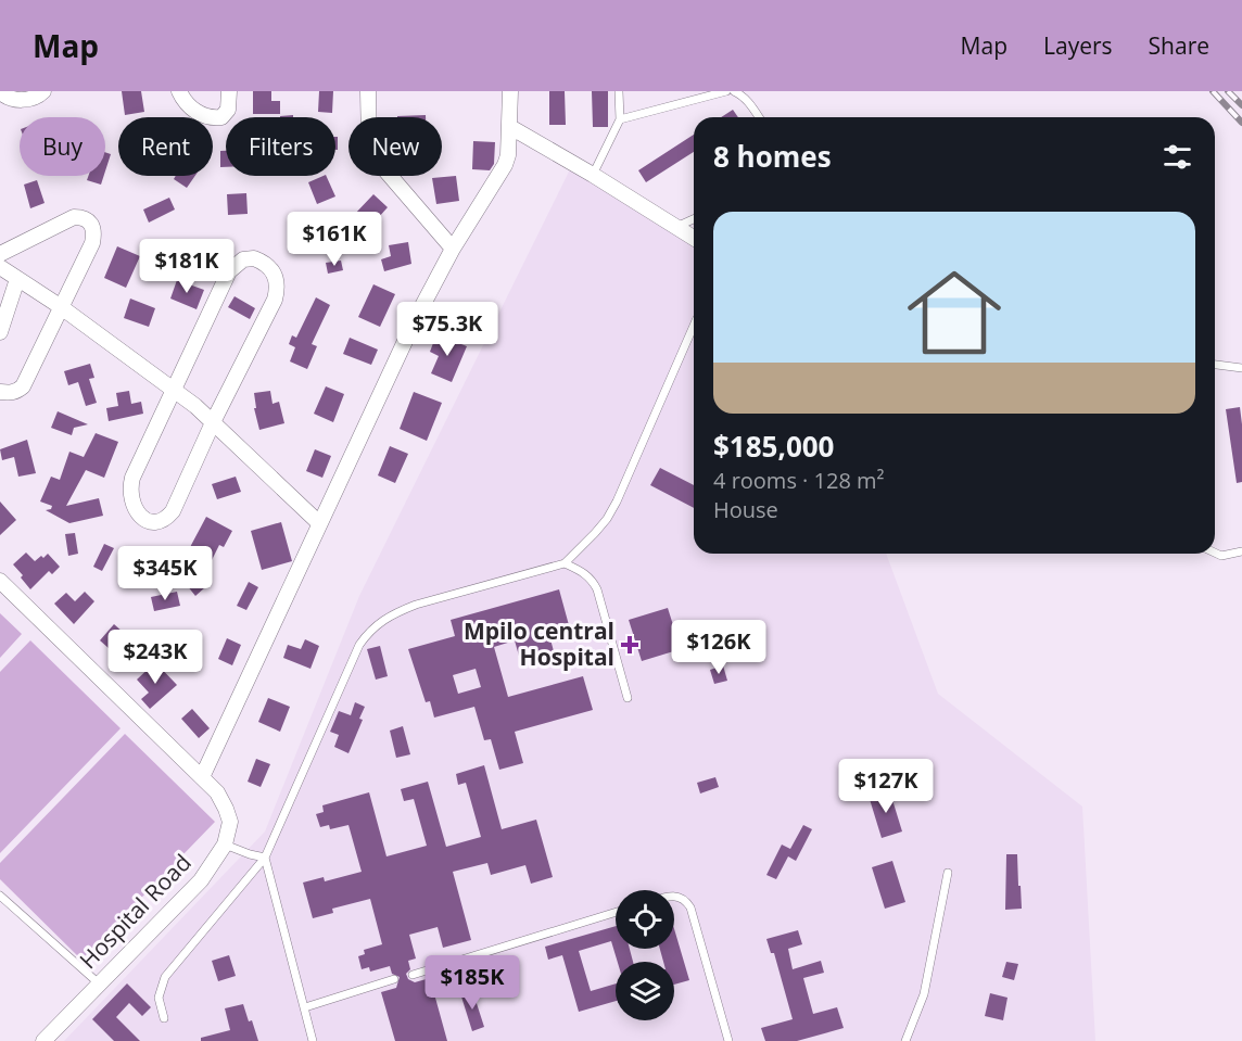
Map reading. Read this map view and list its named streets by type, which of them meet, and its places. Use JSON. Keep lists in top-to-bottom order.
{
  "streets": {
    "street": ["Hospital Road"]
  },
  "places": {
    "health": ["Mpilo central Hospital"]
  },
  "page": {
    "header": "Map",
    "nav": ["Map", "Layers", "Share"],
    "chip": [
      "Buy",
      "Rent",
      "Filters",
      "New"
    ],
    "heading": "8 homes",
    "list": [
      {
        "name": "$185,000",
        "note": "4 rooms · 128 m² · House"
      }
    ],
    "price": [
      "$161K",
      "$181K",
      "$75.3K",
      "$345K",
      "$126K",
      "$243K",
      "$127K",
      "$185K"
    ]
  }
}
